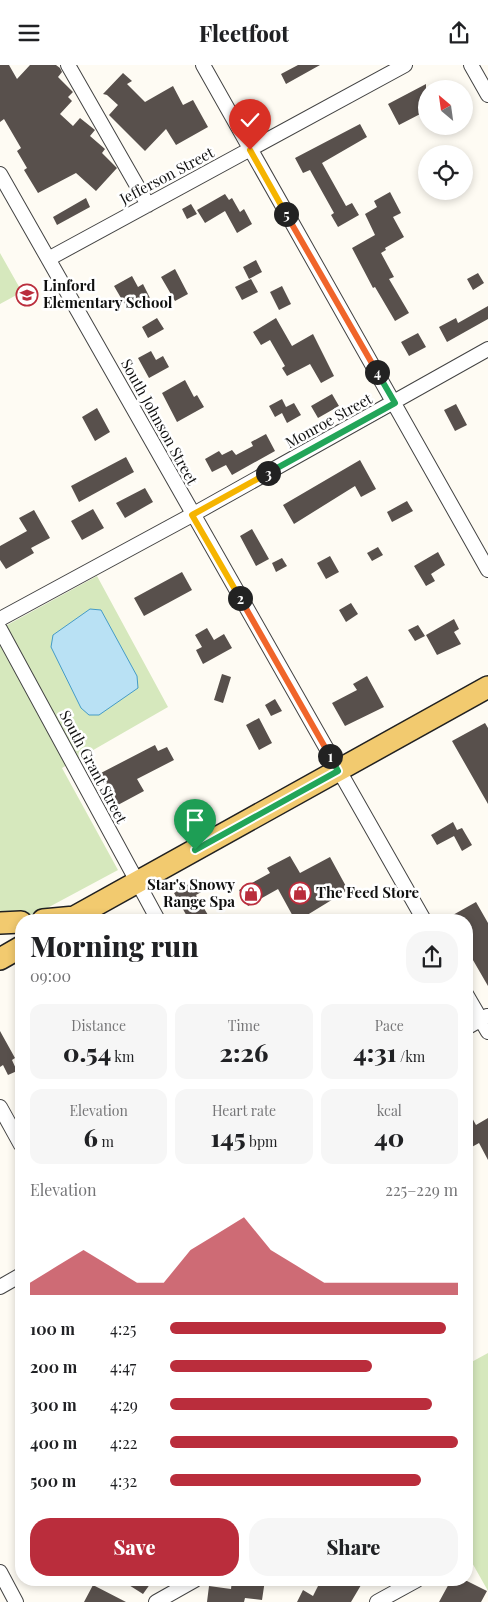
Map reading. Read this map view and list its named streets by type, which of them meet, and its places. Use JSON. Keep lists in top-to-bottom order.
{
  "streets": {
    "street": [
      "Jefferson Street",
      "Monroe Street",
      "South Johnson Street",
      "South Grant Street"
    ]
  },
  "crossings": [
    ["Jefferson Street", "South Johnson Street"],
    ["Monroe Street", "South Johnson Street"]
  ],
  "places": {
    "school or university": ["Linford Elementary School"],
    "shop": ["The Feed Store", "Star's Snowy Range Spa"]
  },
  "north": "top left",
  "page": {
    "header": "Fleetfoot",
    "pins": [
      "5",
      "4",
      "3",
      "2",
      "1"
    ],
    "heading": ["Morning run", "09:00"],
    "stats": [
      ["Distance", "0.54 km"],
      ["Time", "2:26"],
      ["Pace", "4:31 /km"],
      ["Elevation", "6 m"],
      ["Heart rate", "145 bpm"],
      ["kcal", "40"]
    ],
    "chart": ["Elevation", "225–229 m"],
    "list": [
      {
        "name": "100 m",
        "note": "4:25"
      },
      {
        "name": "200 m",
        "note": "4:47"
      },
      {
        "name": "300 m",
        "note": "4:29"
      },
      {
        "name": "400 m",
        "note": "4:22"
      },
      {
        "name": "500 m",
        "note": "4:32"
      }
    ],
    "buttons": ["Save", "Share"]
  }
}
